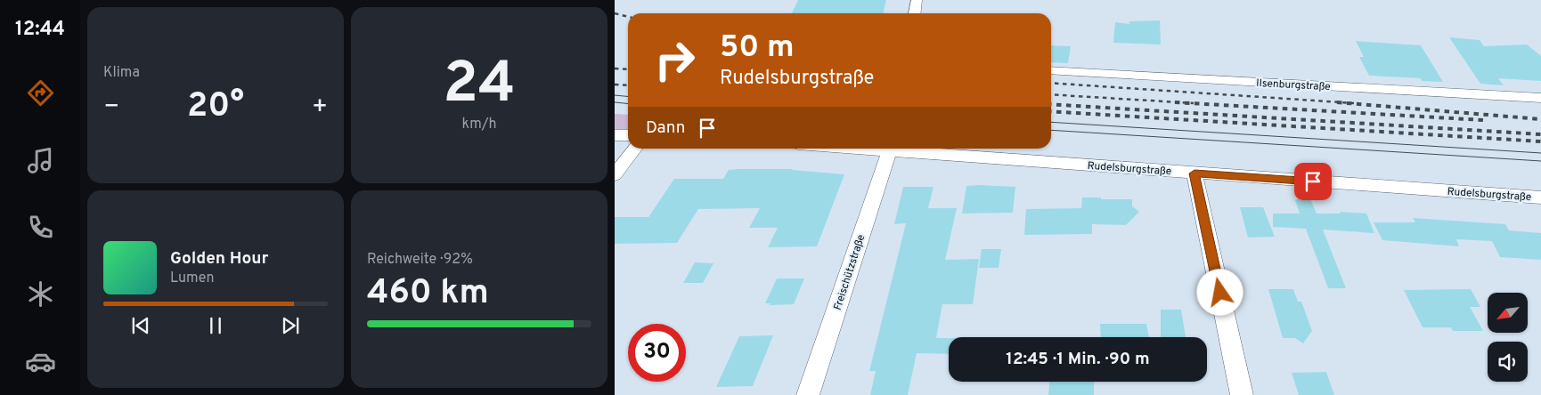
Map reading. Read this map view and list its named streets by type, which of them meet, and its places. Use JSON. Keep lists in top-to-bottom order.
{
  "streets": {
    "street": ["Ilsenburgstraße", "Rudelsburgstraße", "Freischützstraße"]
  },
  "crossings": [
    ["Rudelsburgstraße", "Freischützstraße"]
  ],
  "north": "bottom left",
  "page": {
    "tabs": "12:44",
    "tile": [
      "Klima",
      ["24", "km/h"],
      ["Reichweite · 92%", "460 km"]
    ],
    "turn": ["50 m", "Rudelsburgstraße"],
    "heat": ["−", "20°", "+"],
    "then": "Dann",
    "song": ["Golden Hour", "Lumen"],
    "limit": "30",
    "trip": "12:45 · 1 Min. · 90 m"
  }
}
